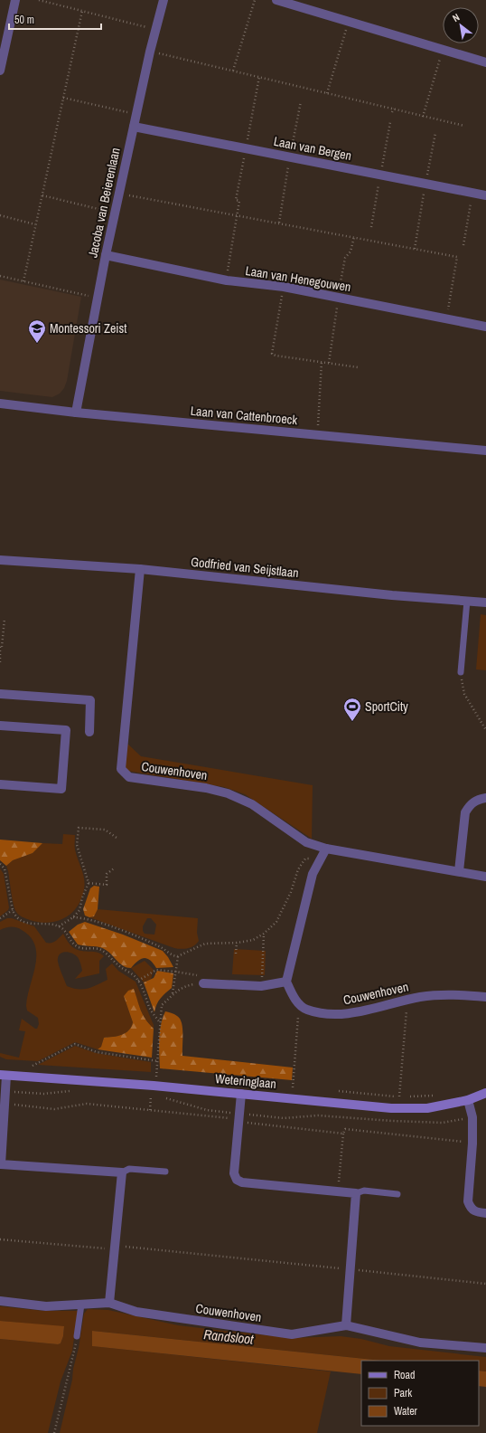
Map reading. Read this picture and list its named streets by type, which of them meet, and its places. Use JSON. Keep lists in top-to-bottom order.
{
  "streets": {
    "street": [
      "Laan van Bergen",
      "Jacoba van Beierenlaan",
      "Laan van Henegouwen",
      "Laan van Cattenbroeck",
      "Godfried van Seijstlaan",
      "Couwenhoven",
      "Weteringlaan"
    ]
  },
  "crossings": [
    ["Laan van Bergen", "Jacoba van Beierenlaan"],
    ["Jacoba van Beierenlaan", "Laan van Henegouwen"],
    ["Jacoba van Beierenlaan", "Laan van Cattenbroeck"],
    ["Godfried van Seijstlaan", "Couwenhoven"]
  ],
  "water": ["Randsloot"],
  "places": {
    "school or university": ["Montessori Zeist"],
    "sports": ["SportCity"]
  },
  "legend": ["Road", "Park", "Water"],
  "scale_bar": "50 m",
  "north": "top left"
}
